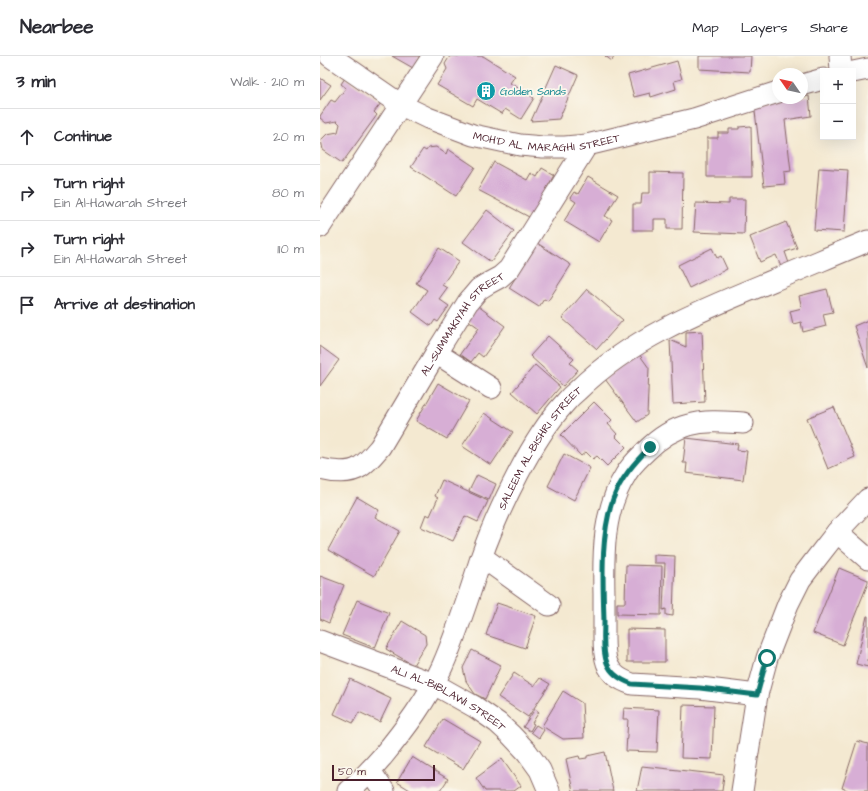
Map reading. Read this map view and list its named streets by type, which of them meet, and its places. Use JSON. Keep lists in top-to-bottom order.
{
  "streets": {
    "street": [
      "MOH'D AL MARAGHI STREET",
      "AL-SUMMAKIYAH STREET",
      "SALEEM AL-BISHRI STREET",
      "ALI AL-BIBLAWI STREET"
    ]
  },
  "crossings": [
    ["MOH'D AL MARAGHI STREET", "AL-SUMMAKIYAH STREET"],
    ["SALEEM AL-BISHRI STREET", "ALI AL-BIBLAWI STREET"]
  ],
  "places": {
    "building": ["Golden Sands"]
  },
  "scale_bar": "50 m",
  "north": "top left",
  "page": {
    "header": "Nearbee",
    "nav": ["Map", "Layers", "Share"],
    "heading": ["3 min", "Walk · 210 m"],
    "map_buttons": ["+", "−"],
    "list": [
      ["Continue", "20 m"],
      ["Turn right", "Ein Al-Hawarah Street", "80 m"],
      ["Turn right", "Ein Al-Hawarah Street", "110 m"],
      "Arrive at destination"
    ],
    "scale": "50 m"
  }
}
